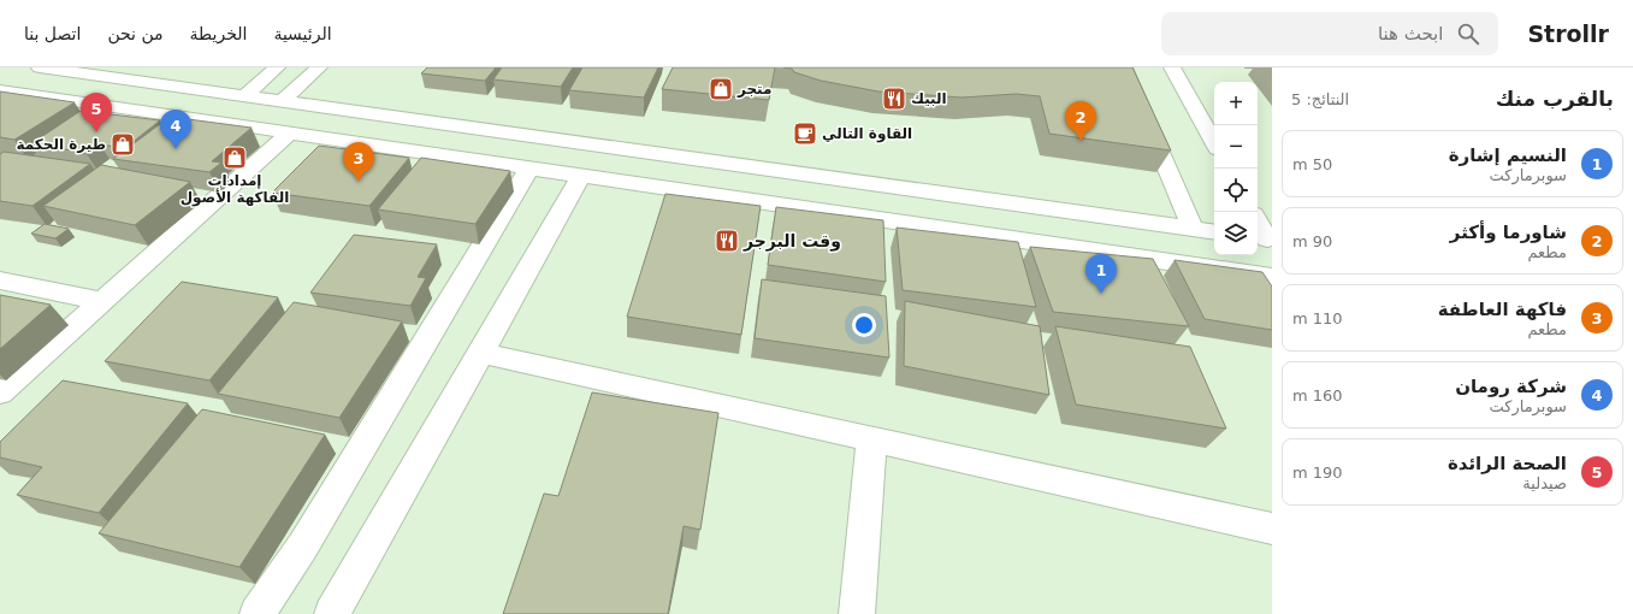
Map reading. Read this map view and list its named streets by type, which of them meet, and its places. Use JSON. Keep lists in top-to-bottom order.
{
  "places": {
    "shop": ["متجر", "طيرة الحكمة", "إمدادات الفاكهة الأصول"],
    "restaurant": ["البيك", "وقت البرجر"],
    "cafe": ["القاوة التالي"]
  },
  "page": {
    "header": "Strollr",
    "search": "ابحث هنا",
    "nav": [
      "الرئيسية",
      "الخريطة",
      "من نحن",
      "اتصل بنا"
    ],
    "heading": ["بالقرب منك", "النتائج: 5"],
    "map_buttons": ["+", "−"],
    "pins": [
      "5",
      "2",
      "4",
      "3",
      "1"
    ],
    "list": [
      {
        "mark": "1",
        "name": "النسيم إشارة",
        "note": "سوبرماركت",
        "value": "50 m"
      },
      {
        "mark": "2",
        "name": "شاورما وأكثر",
        "note": "مطعم",
        "value": "90 m"
      },
      {
        "mark": "3",
        "name": "فاكهة العاطفة",
        "note": "مطعم",
        "value": "110 m"
      },
      {
        "mark": "4",
        "name": "شركة رومان",
        "note": "سوبرماركت",
        "value": "160 m"
      },
      {
        "mark": "5",
        "name": "الصحة الرائدة",
        "note": "صيدلية",
        "value": "190 m"
      }
    ]
  }
}
